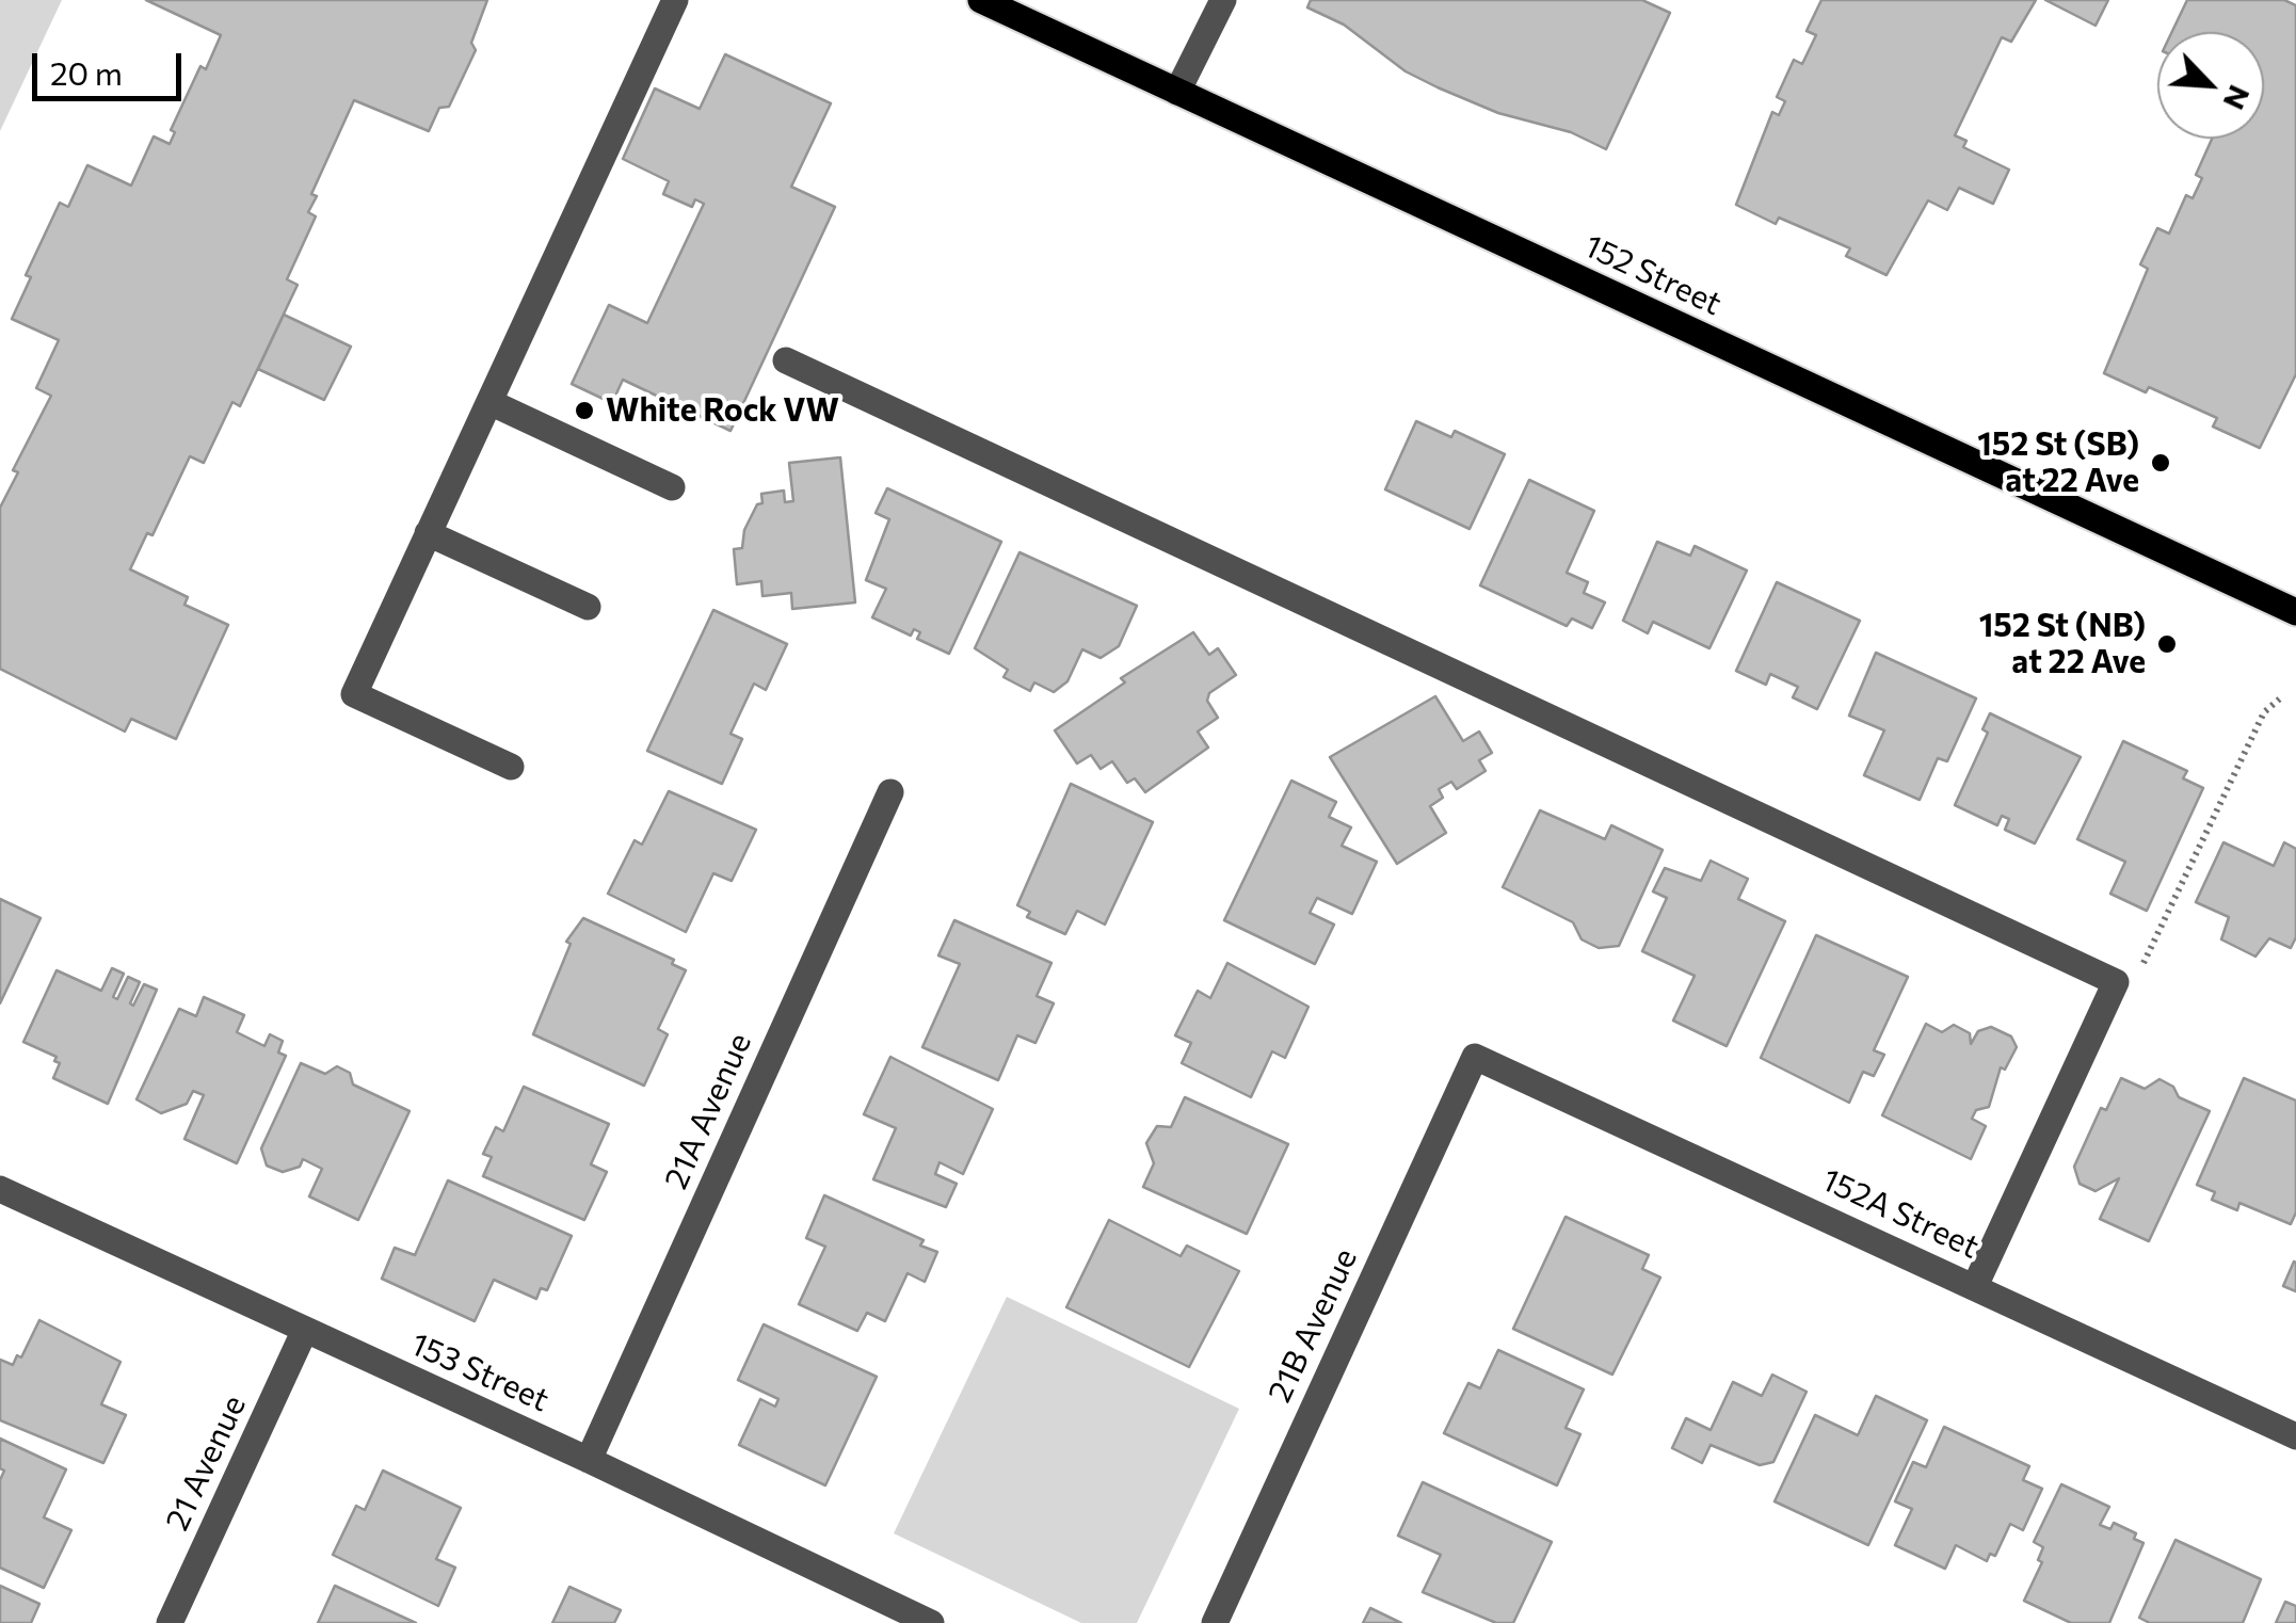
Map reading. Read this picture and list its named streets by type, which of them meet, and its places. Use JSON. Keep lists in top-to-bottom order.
{
  "streets": {
    "main road": ["152 Street"],
    "street": [
      "21A Avenue",
      "152A Street",
      "21B Avenue",
      "153 Street",
      "21 Avenue"
    ]
  },
  "crossings": [
    ["21A Avenue", "153 Street"],
    ["152A Street", "21B Avenue"],
    ["153 Street", "21 Avenue"]
  ],
  "places": ["White Rock VW", "152 St (SB) at 22 Ave", "152 St (NB) at 22 Ave"],
  "scale_bar": "20 m",
  "north": "bottom right"
}
